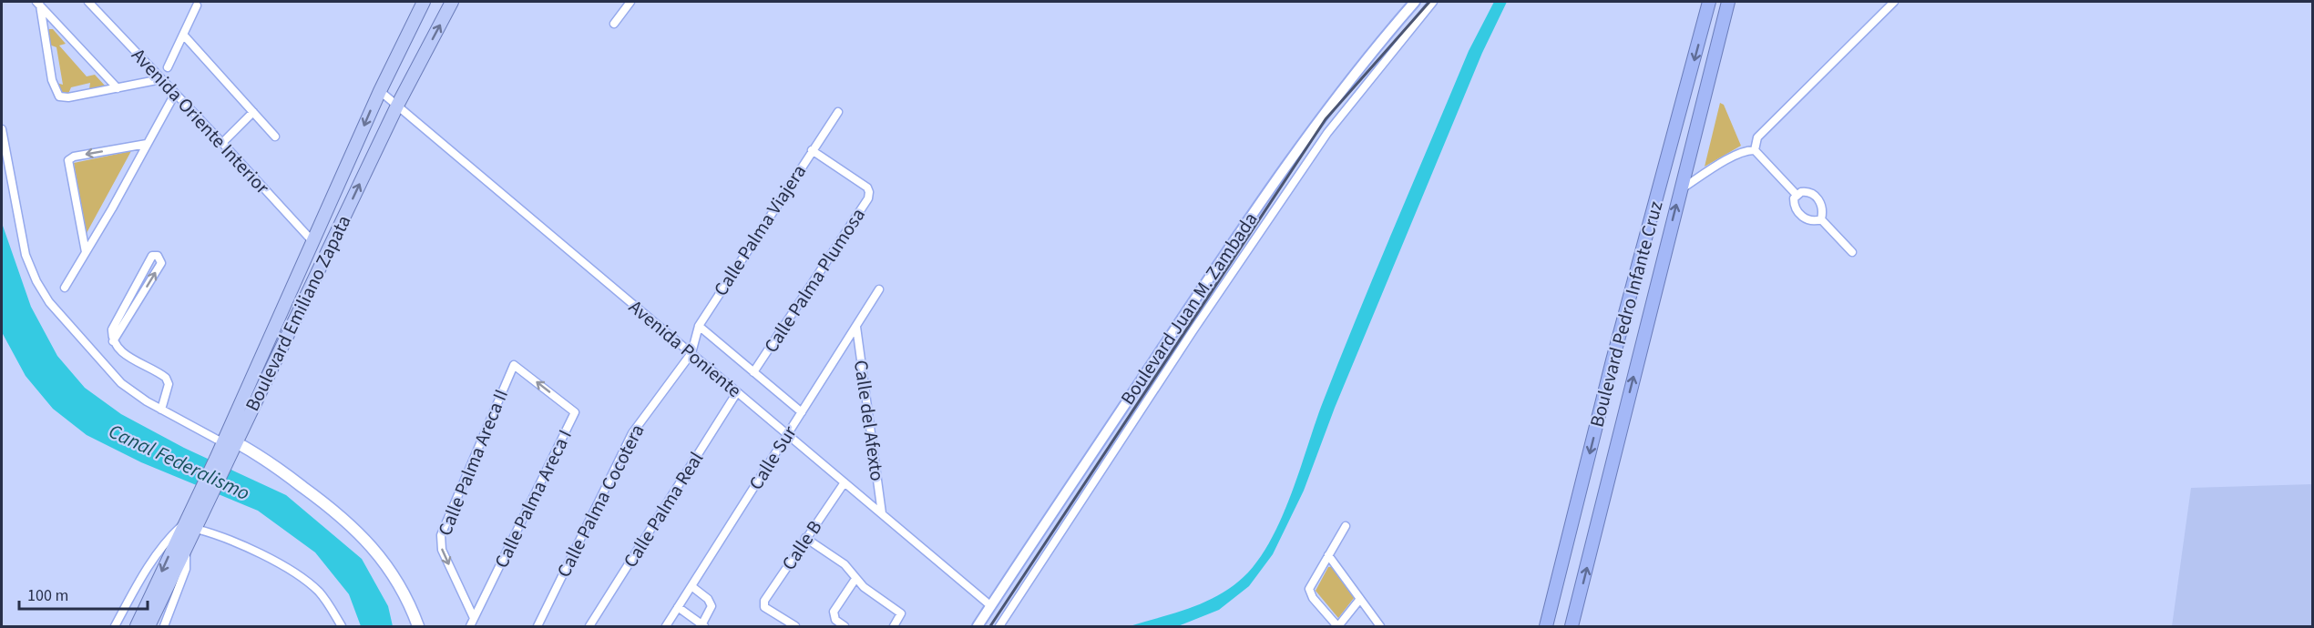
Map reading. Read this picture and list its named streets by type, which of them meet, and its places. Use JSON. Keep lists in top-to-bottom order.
{
  "streets": {
    "highway": ["Boulevard Pedro Infante Cruz"],
    "main road": ["Boulevard Emiliano Zapata"],
    "street": [
      "Avenida Oriente Interior",
      "Calle Palma Viajera",
      "Calle Palma Plumosa",
      "Boulevard Juan M. Zambada",
      "Avenida Poniente",
      "Calle del Afexto",
      "Calle Sur",
      "Calle Palma Areca II",
      "Calle Palma Areca I",
      "Calle Palma Cocotera",
      "Calle Palma Real",
      "Calle B"
    ]
  },
  "crossings": [
    ["Avenida Oriente Interior", "Boulevard Emiliano Zapata"],
    ["Calle Palma Viajera", "Calle Palma Plumosa"],
    ["Calle Palma Viajera", "Avenida Poniente"],
    ["Calle Palma Viajera", "Calle Palma Cocotera"],
    ["Boulevard Juan M. Zambada", "Avenida Poniente"],
    ["Boulevard Emiliano Zapata", "Avenida Poniente"],
    ["Avenida Poniente", "Calle del Afexto"],
    ["Avenida Poniente", "Calle Sur"],
    ["Avenida Poniente", "Calle Palma Cocotera"],
    ["Avenida Poniente", "Calle Palma Real"],
    ["Avenida Poniente", "Calle B"],
    ["Calle del Afexto", "Calle Sur"],
    ["Calle Palma Areca II", "Calle Palma Areca I"]
  ],
  "one_way": ["Calle Palma Areca II", "Calle Palma Areca I"],
  "water": ["Canal Federalismo"],
  "scale_bar": "100 m"
}
